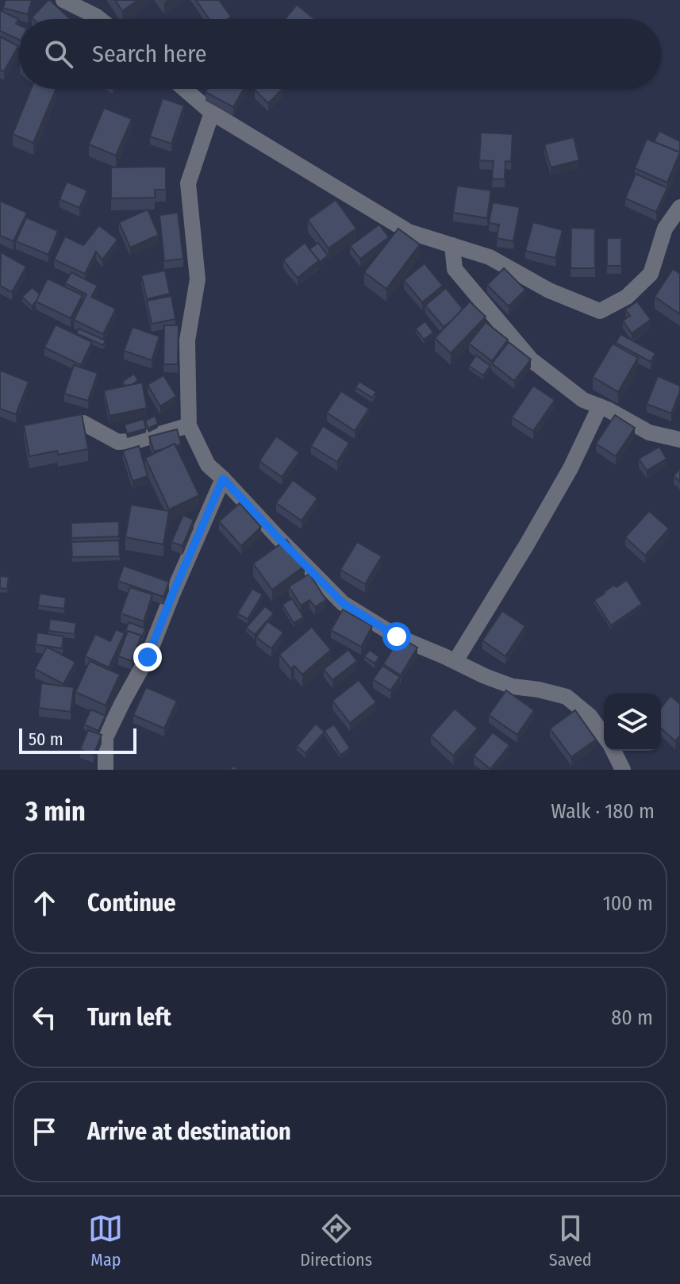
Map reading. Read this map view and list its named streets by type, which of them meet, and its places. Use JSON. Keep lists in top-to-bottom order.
{
  "scale_bar": "50 m",
  "page": {
    "search": "Search here",
    "scale": "50 m",
    "heading": ["3 min", "Walk · 180 m"],
    "list": [
      ["Continue", "100 m"],
      ["Turn left", "80 m"],
      "Arrive at destination"
    ],
    "nav": ["Map", "Directions", "Saved"]
  }
}
